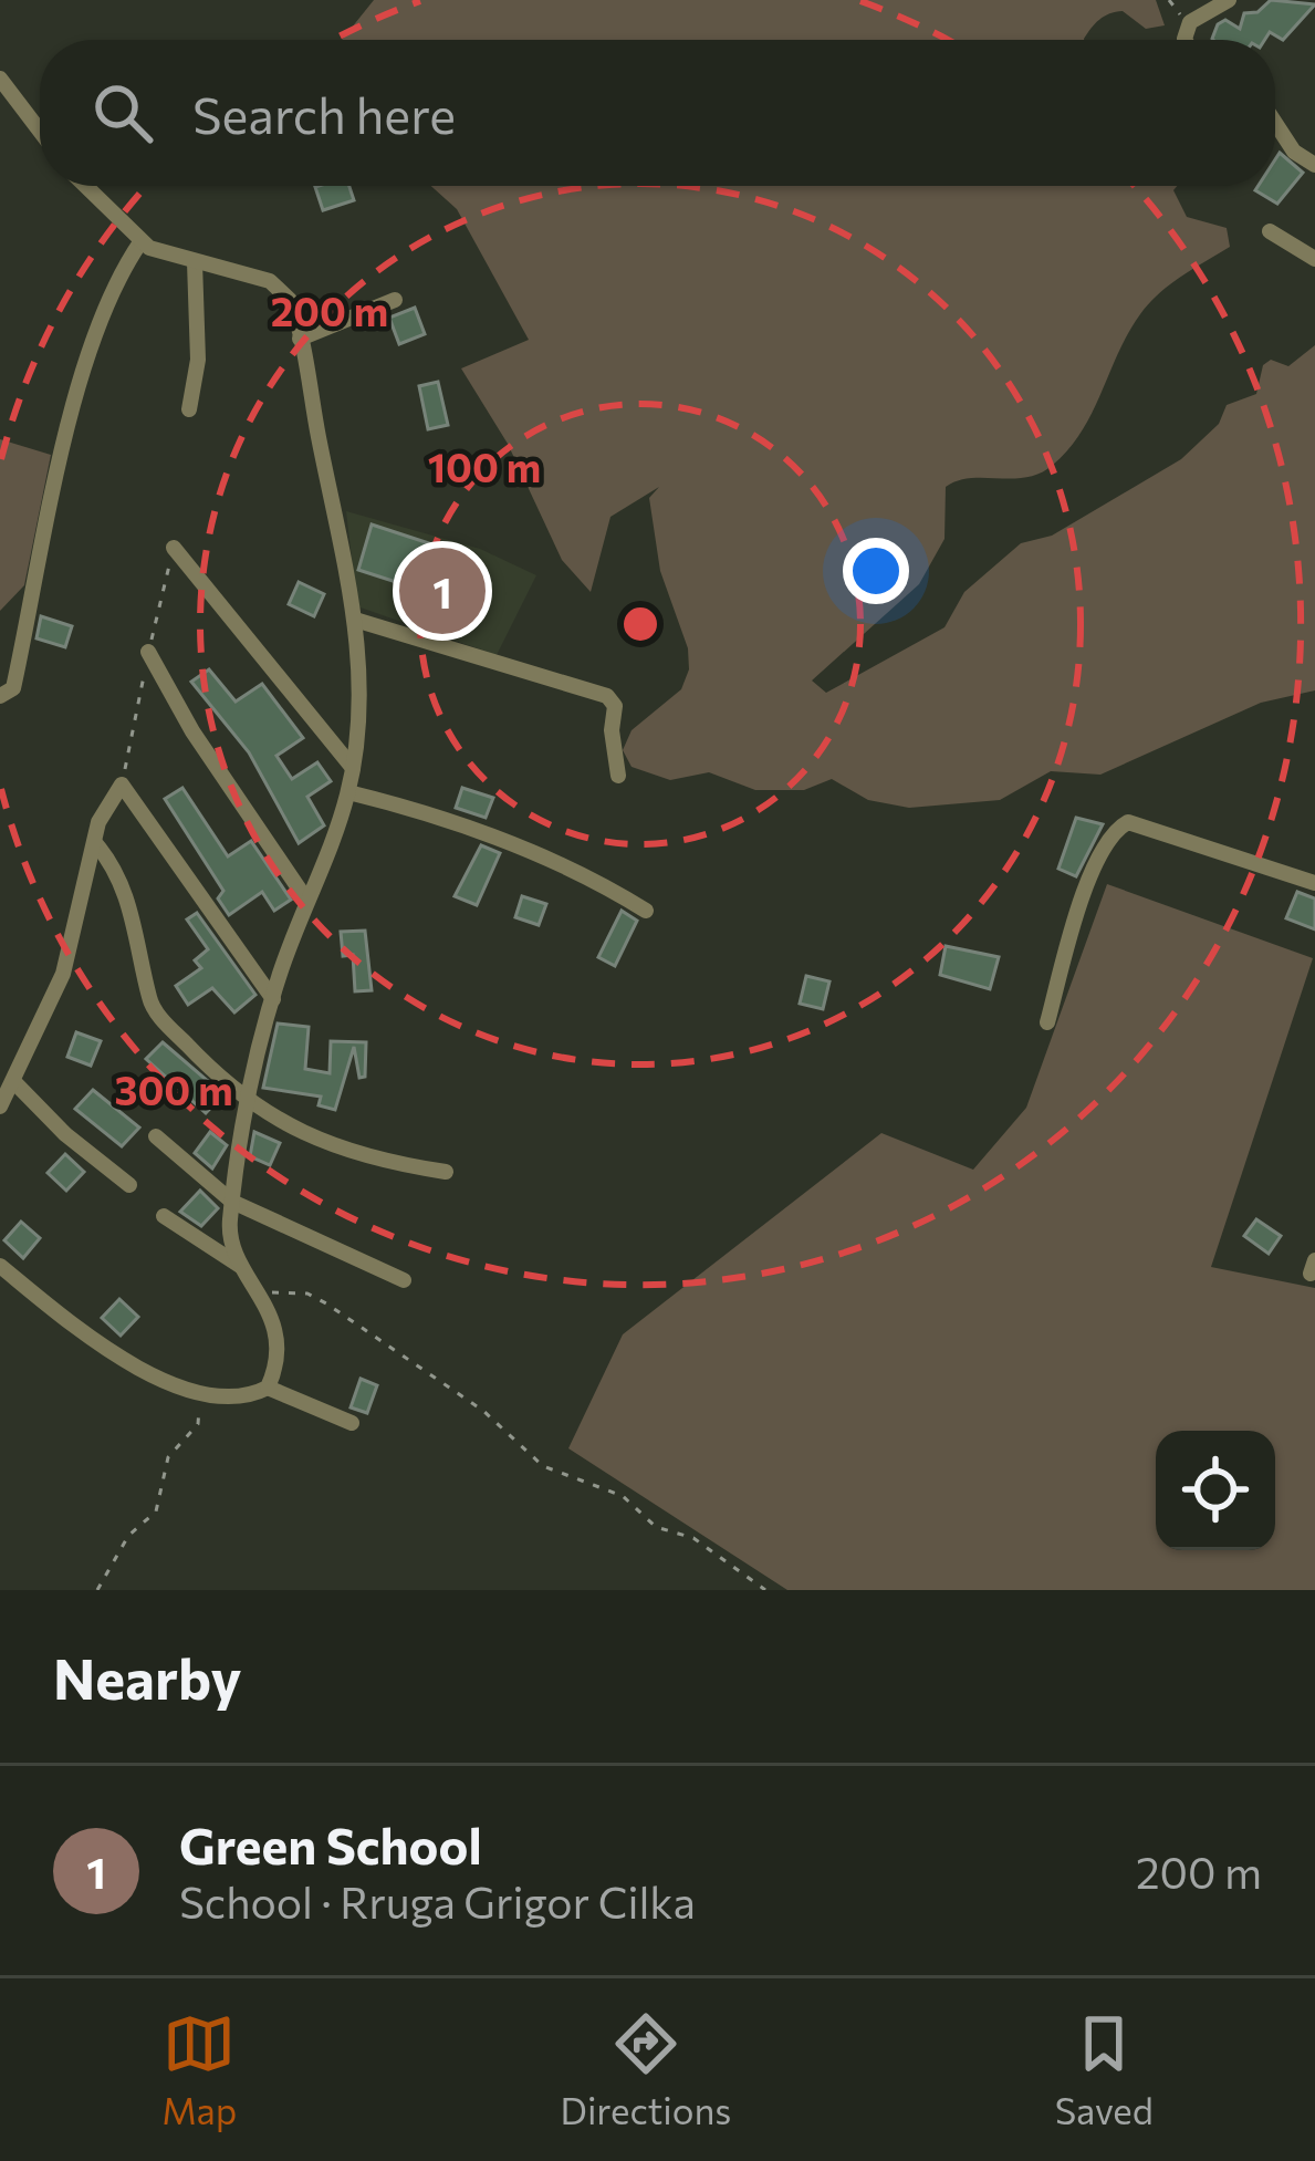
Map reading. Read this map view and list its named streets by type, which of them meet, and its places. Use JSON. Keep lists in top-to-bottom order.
{
  "page": {
    "search": "Search here",
    "pins": "1",
    "heading": "Nearby",
    "list": [
      {
        "mark": "1",
        "name": "Green School",
        "note": "School · Rruga Grigor Cilka",
        "value": "200 m"
      }
    ],
    "nav": ["Map", "Directions", "Saved"]
  },
  "rings": ["200 m", "100 m", "300 m"]
}
